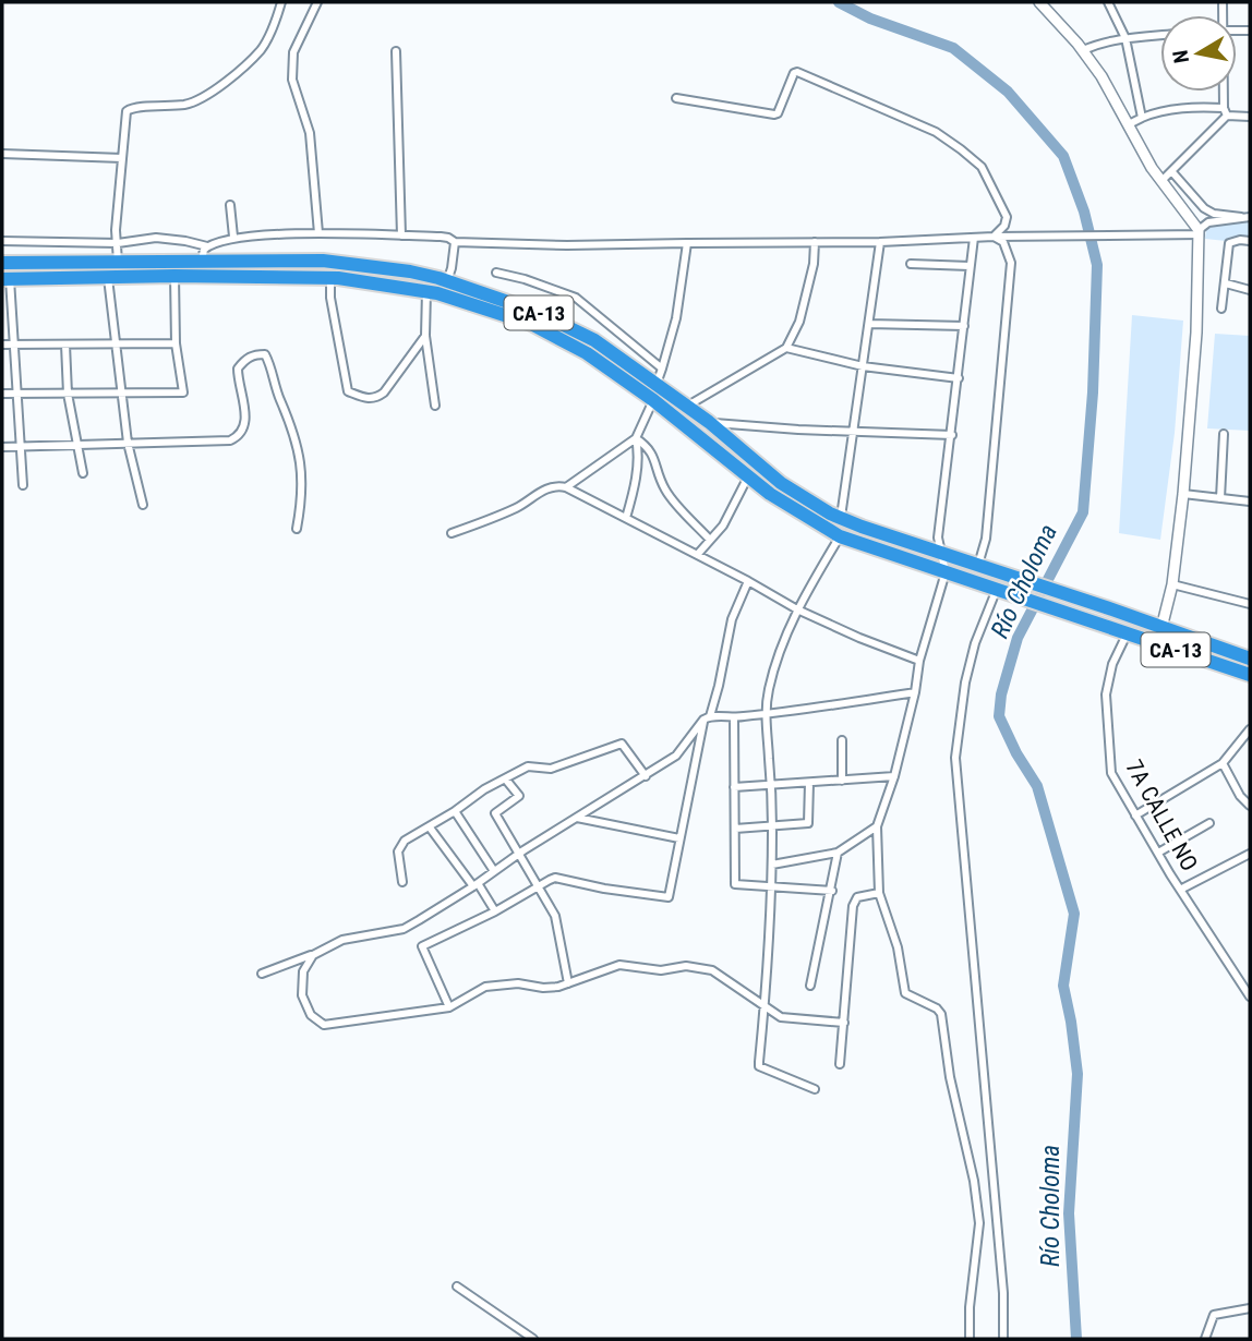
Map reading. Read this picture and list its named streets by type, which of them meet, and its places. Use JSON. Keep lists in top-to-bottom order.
{
  "streets": {
    "highway": ["CA-13"],
    "street": ["7A CALLE NO"]
  },
  "crossings": [
    ["CA-13", "7A CALLE NO"]
  ],
  "water": ["Río Choloma"],
  "north": "left"
}
